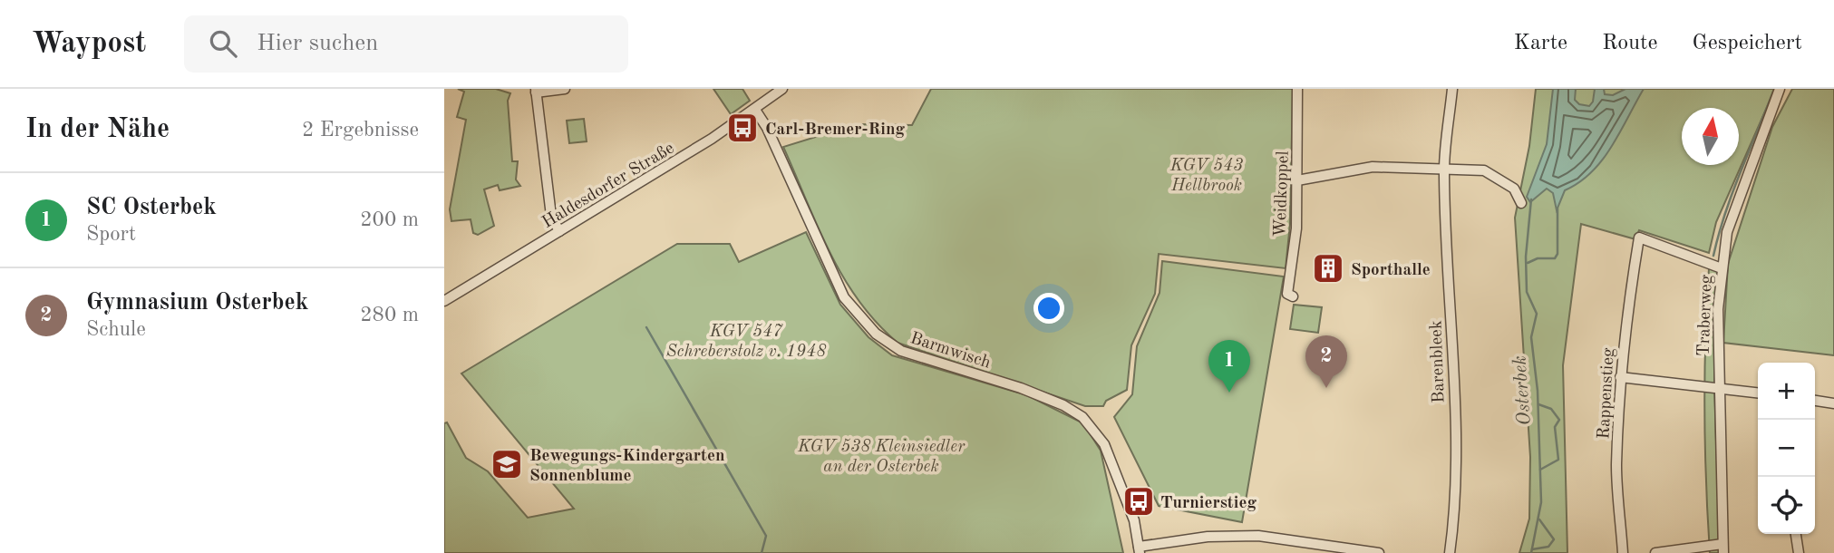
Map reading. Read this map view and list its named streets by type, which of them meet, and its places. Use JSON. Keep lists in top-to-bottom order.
{
  "streets": {
    "street": [
      "Haldesdorfer Straße",
      "Weidkoppel",
      "Traberweg",
      "Barmwisch",
      "Barenbleek",
      "Rappenstieg"
    ]
  },
  "crossings": [
    ["Haldesdorfer Straße", "Barmwisch"],
    ["Traberweg", "Rappenstieg"]
  ],
  "water": ["Osterbek"],
  "parks": ["KGV 543 Hellbrook", "KGV 547 Schreberstolz v. 1948", "KGV 538 Kleinsiedler an der Osterbek"],
  "places": {
    "bus stop": ["Carl-Bremer-Ring", "Turnierstieg"],
    "building": ["Sporthalle"],
    "school or university": ["Bewegungs-Kindergarten Sonnenblume"]
  },
  "north": "top",
  "page": {
    "header": "Waypost",
    "search": "Hier suchen",
    "nav": ["Karte", "Route", "Gespeichert"],
    "heading": ["In der Nähe", "2 Ergebnisse"],
    "list": [
      {
        "mark": "1",
        "name": "SC Osterbek",
        "note": "Sport",
        "value": "200 m"
      },
      {
        "mark": "2",
        "name": "Gymnasium Osterbek",
        "note": "Schule",
        "value": "280 m"
      }
    ],
    "pins": ["2", "1"],
    "map_buttons": ["+", "−"]
  }
}
